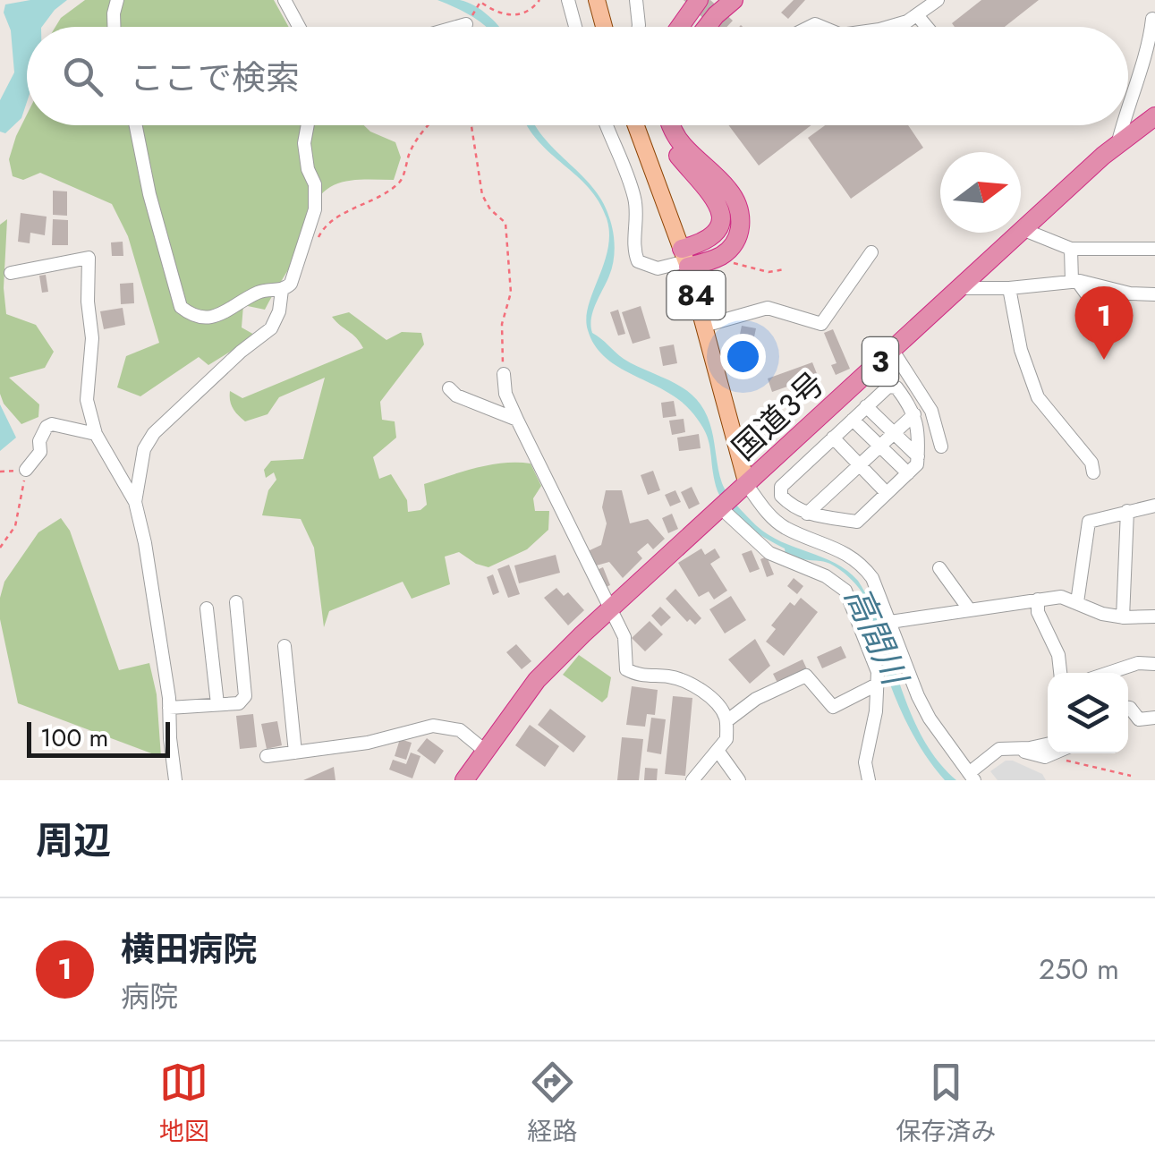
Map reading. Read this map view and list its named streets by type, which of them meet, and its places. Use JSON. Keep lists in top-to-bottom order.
{
  "streets": {
    "highway": ["3", "国道3号"],
    "main road": ["84"]
  },
  "crossings": [
    ["84", "国道3号"]
  ],
  "water": ["高間川"],
  "scale_bar": "100 m",
  "north": "right",
  "page": {
    "search": "ここで検索",
    "pins": "1",
    "scale": "100 m",
    "heading": "周辺",
    "list": [
      {
        "mark": "1",
        "name": "横田病院",
        "note": "病院",
        "value": "250 m"
      }
    ],
    "nav": ["地図", "経路", "保存済み"]
  }
}
